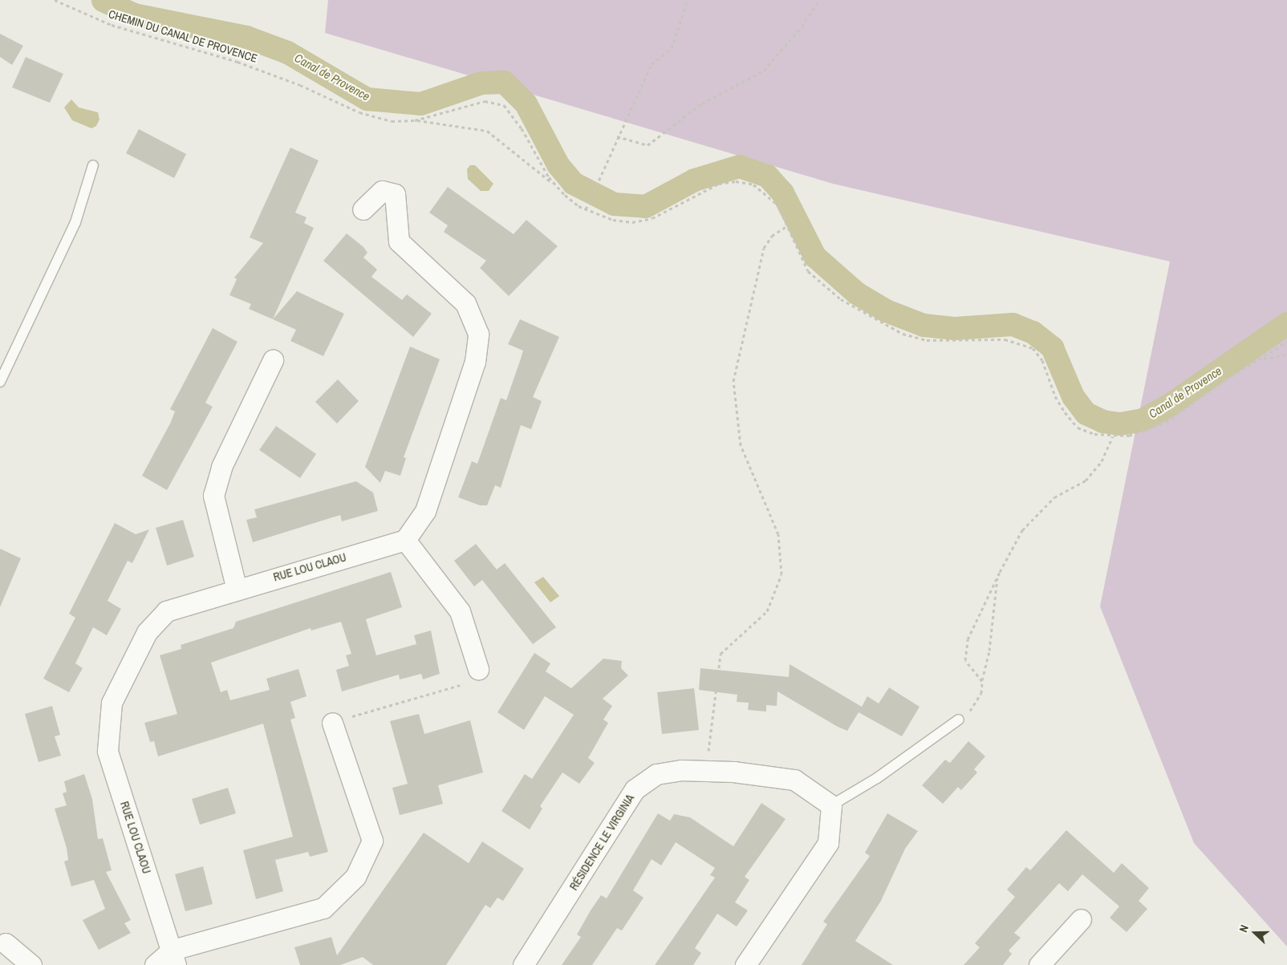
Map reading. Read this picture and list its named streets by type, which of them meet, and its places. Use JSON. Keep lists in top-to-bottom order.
{
  "streets": {
    "street": ["RUE LOU CLAOU", "RÉSIDENCE LE VIRGINIA"],
    "path": ["CHEMIN DU CANAL DE PROVENCE"]
  },
  "water": ["Canal de Provence"],
  "north": "left"
}
